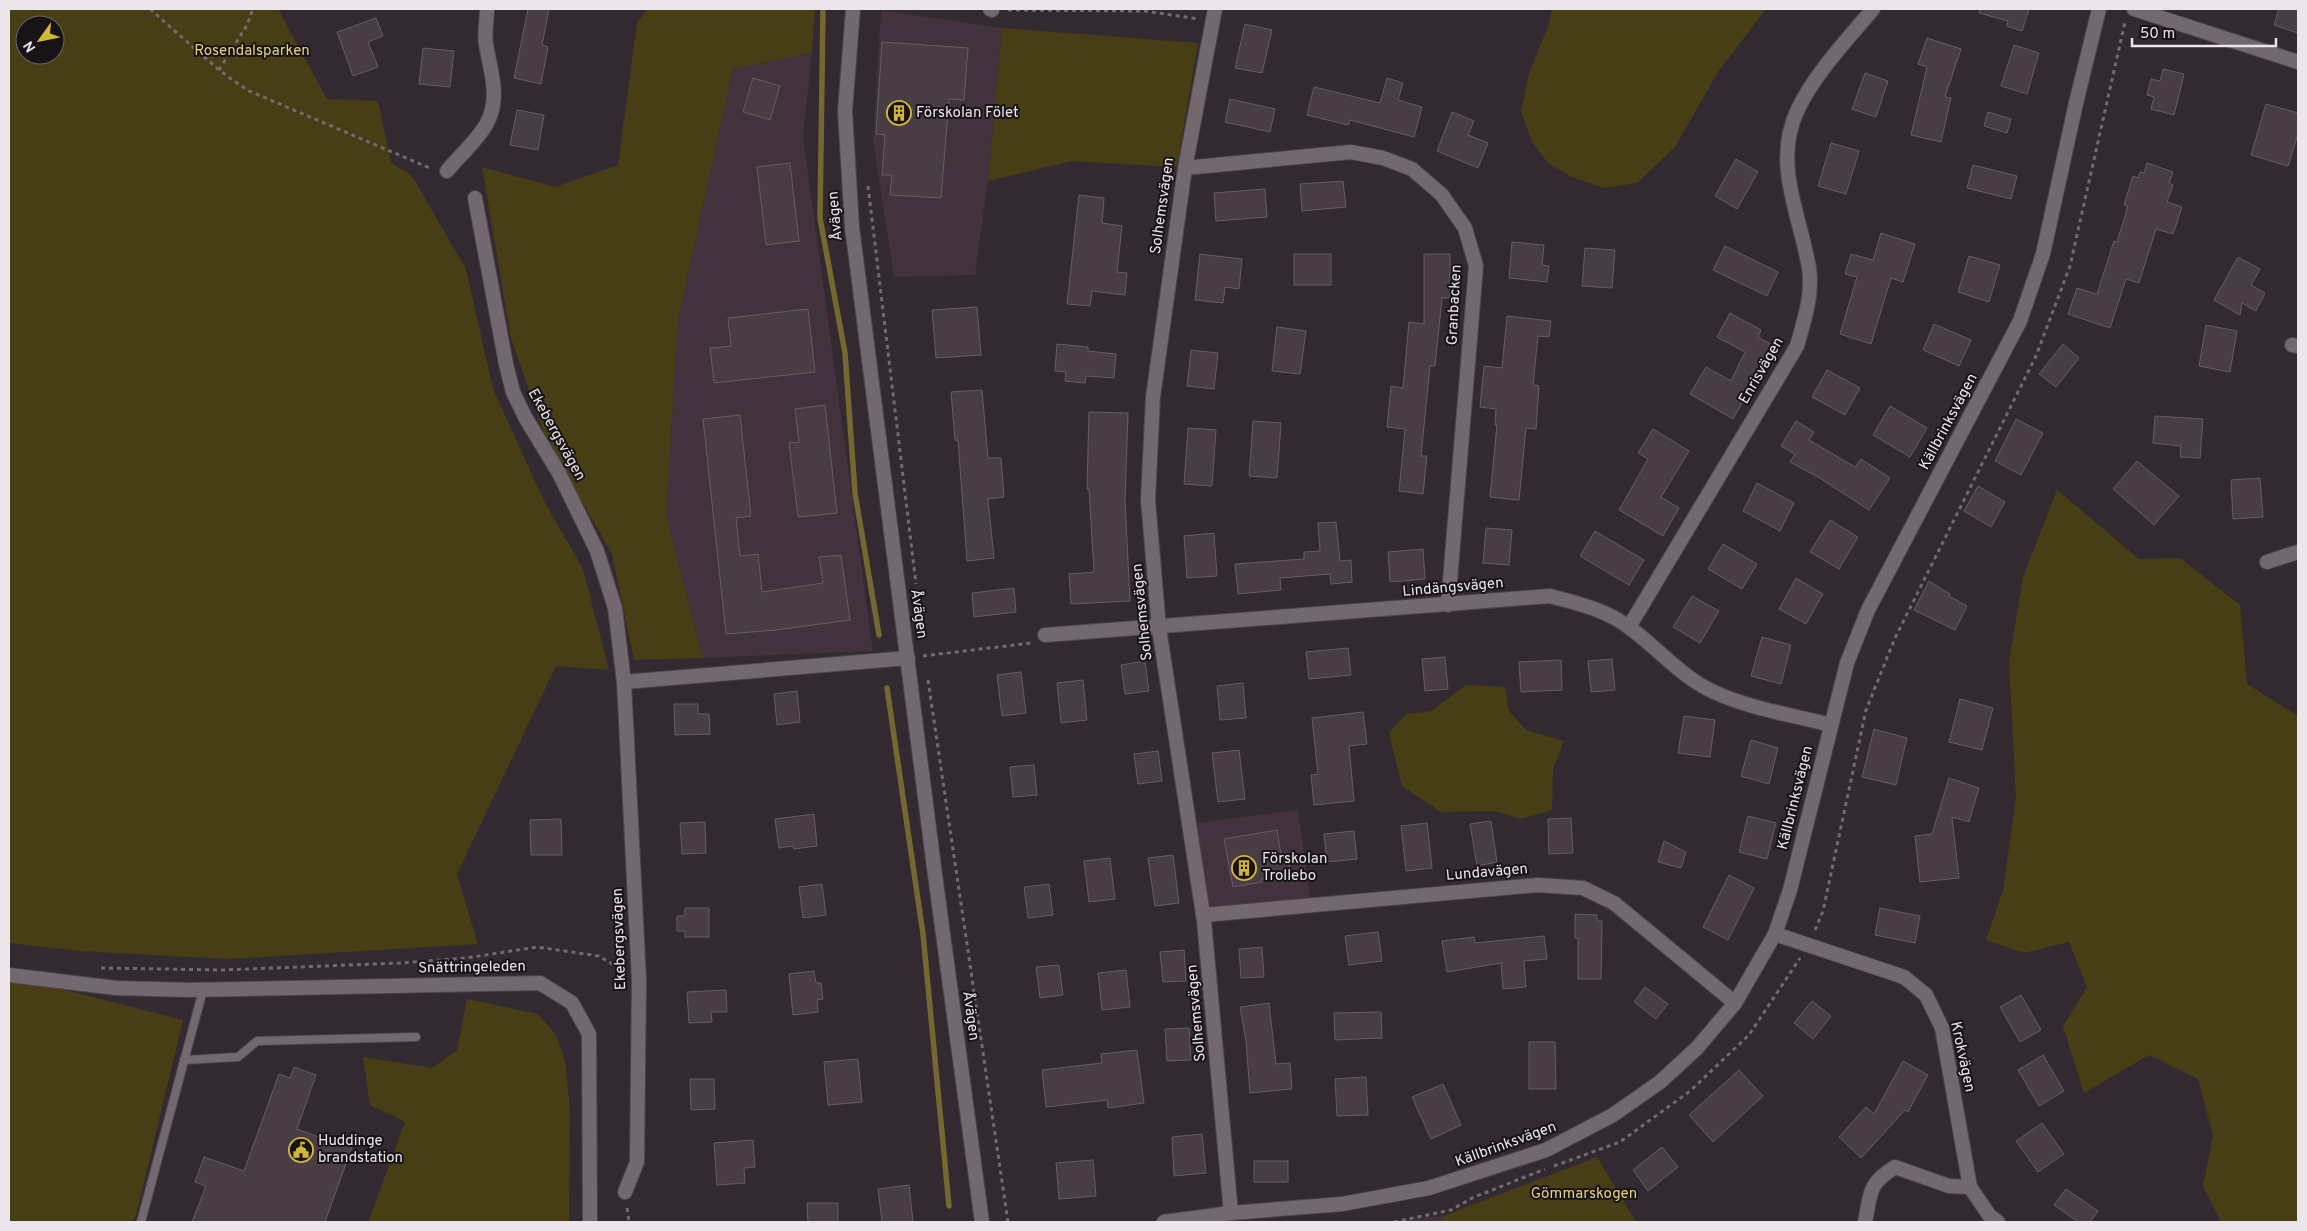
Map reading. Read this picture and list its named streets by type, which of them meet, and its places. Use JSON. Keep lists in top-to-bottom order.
{
  "streets": {
    "street": [
      "Solhemsvägen",
      "Åvägen",
      "Granbacken",
      "Enrisvägen",
      "Källbrinksvägen",
      "Ekebergsvägen",
      "Lindängsvägen",
      "Lundavägen",
      "Snättringeleden",
      "Krokvägen"
    ]
  },
  "crossings": [
    ["Solhemsvägen", "Granbacken"],
    ["Solhemsvägen", "Källbrinksvägen"],
    ["Solhemsvägen", "Lindängsvägen"],
    ["Solhemsvägen", "Lundavägen"],
    ["Granbacken", "Lindängsvägen"],
    ["Enrisvägen", "Lindängsvägen"],
    ["Källbrinksvägen", "Lindängsvägen"],
    ["Källbrinksvägen", "Lundavägen"],
    ["Källbrinksvägen", "Krokvägen"]
  ],
  "parks": ["Rosendalsparken", "Gömmarskogen"],
  "places": {
    "building": ["Förskolan Fölet", "Förskolan Trollebo"],
    "public building": ["Huddinge brandstation"]
  },
  "scale_bar": "50 m",
  "north": "bottom left"
}
